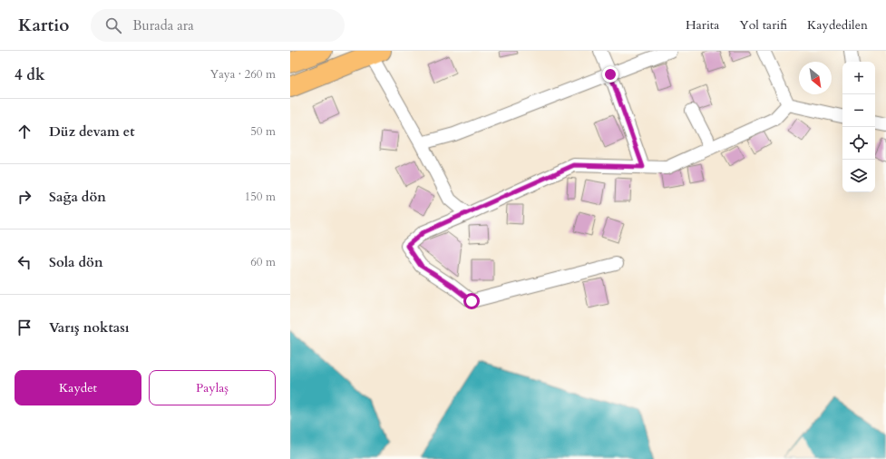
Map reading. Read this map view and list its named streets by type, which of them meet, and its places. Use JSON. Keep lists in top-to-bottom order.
{
  "north": "bottom right",
  "page": {
    "header": "Kartio",
    "search": "Burada ara",
    "nav": ["Harita", "Yol tarifi", "Kaydedilen"],
    "heading": ["4 dk", "Yaya · 260 m"],
    "map_buttons": ["+", "−"],
    "list": [
      ["Düz devam et", "50 m"],
      ["Sağa dön", "150 m"],
      ["Sola dön", "60 m"],
      "Varış noktası"
    ],
    "buttons": ["Kaydet", "Paylaş"]
  }
}
